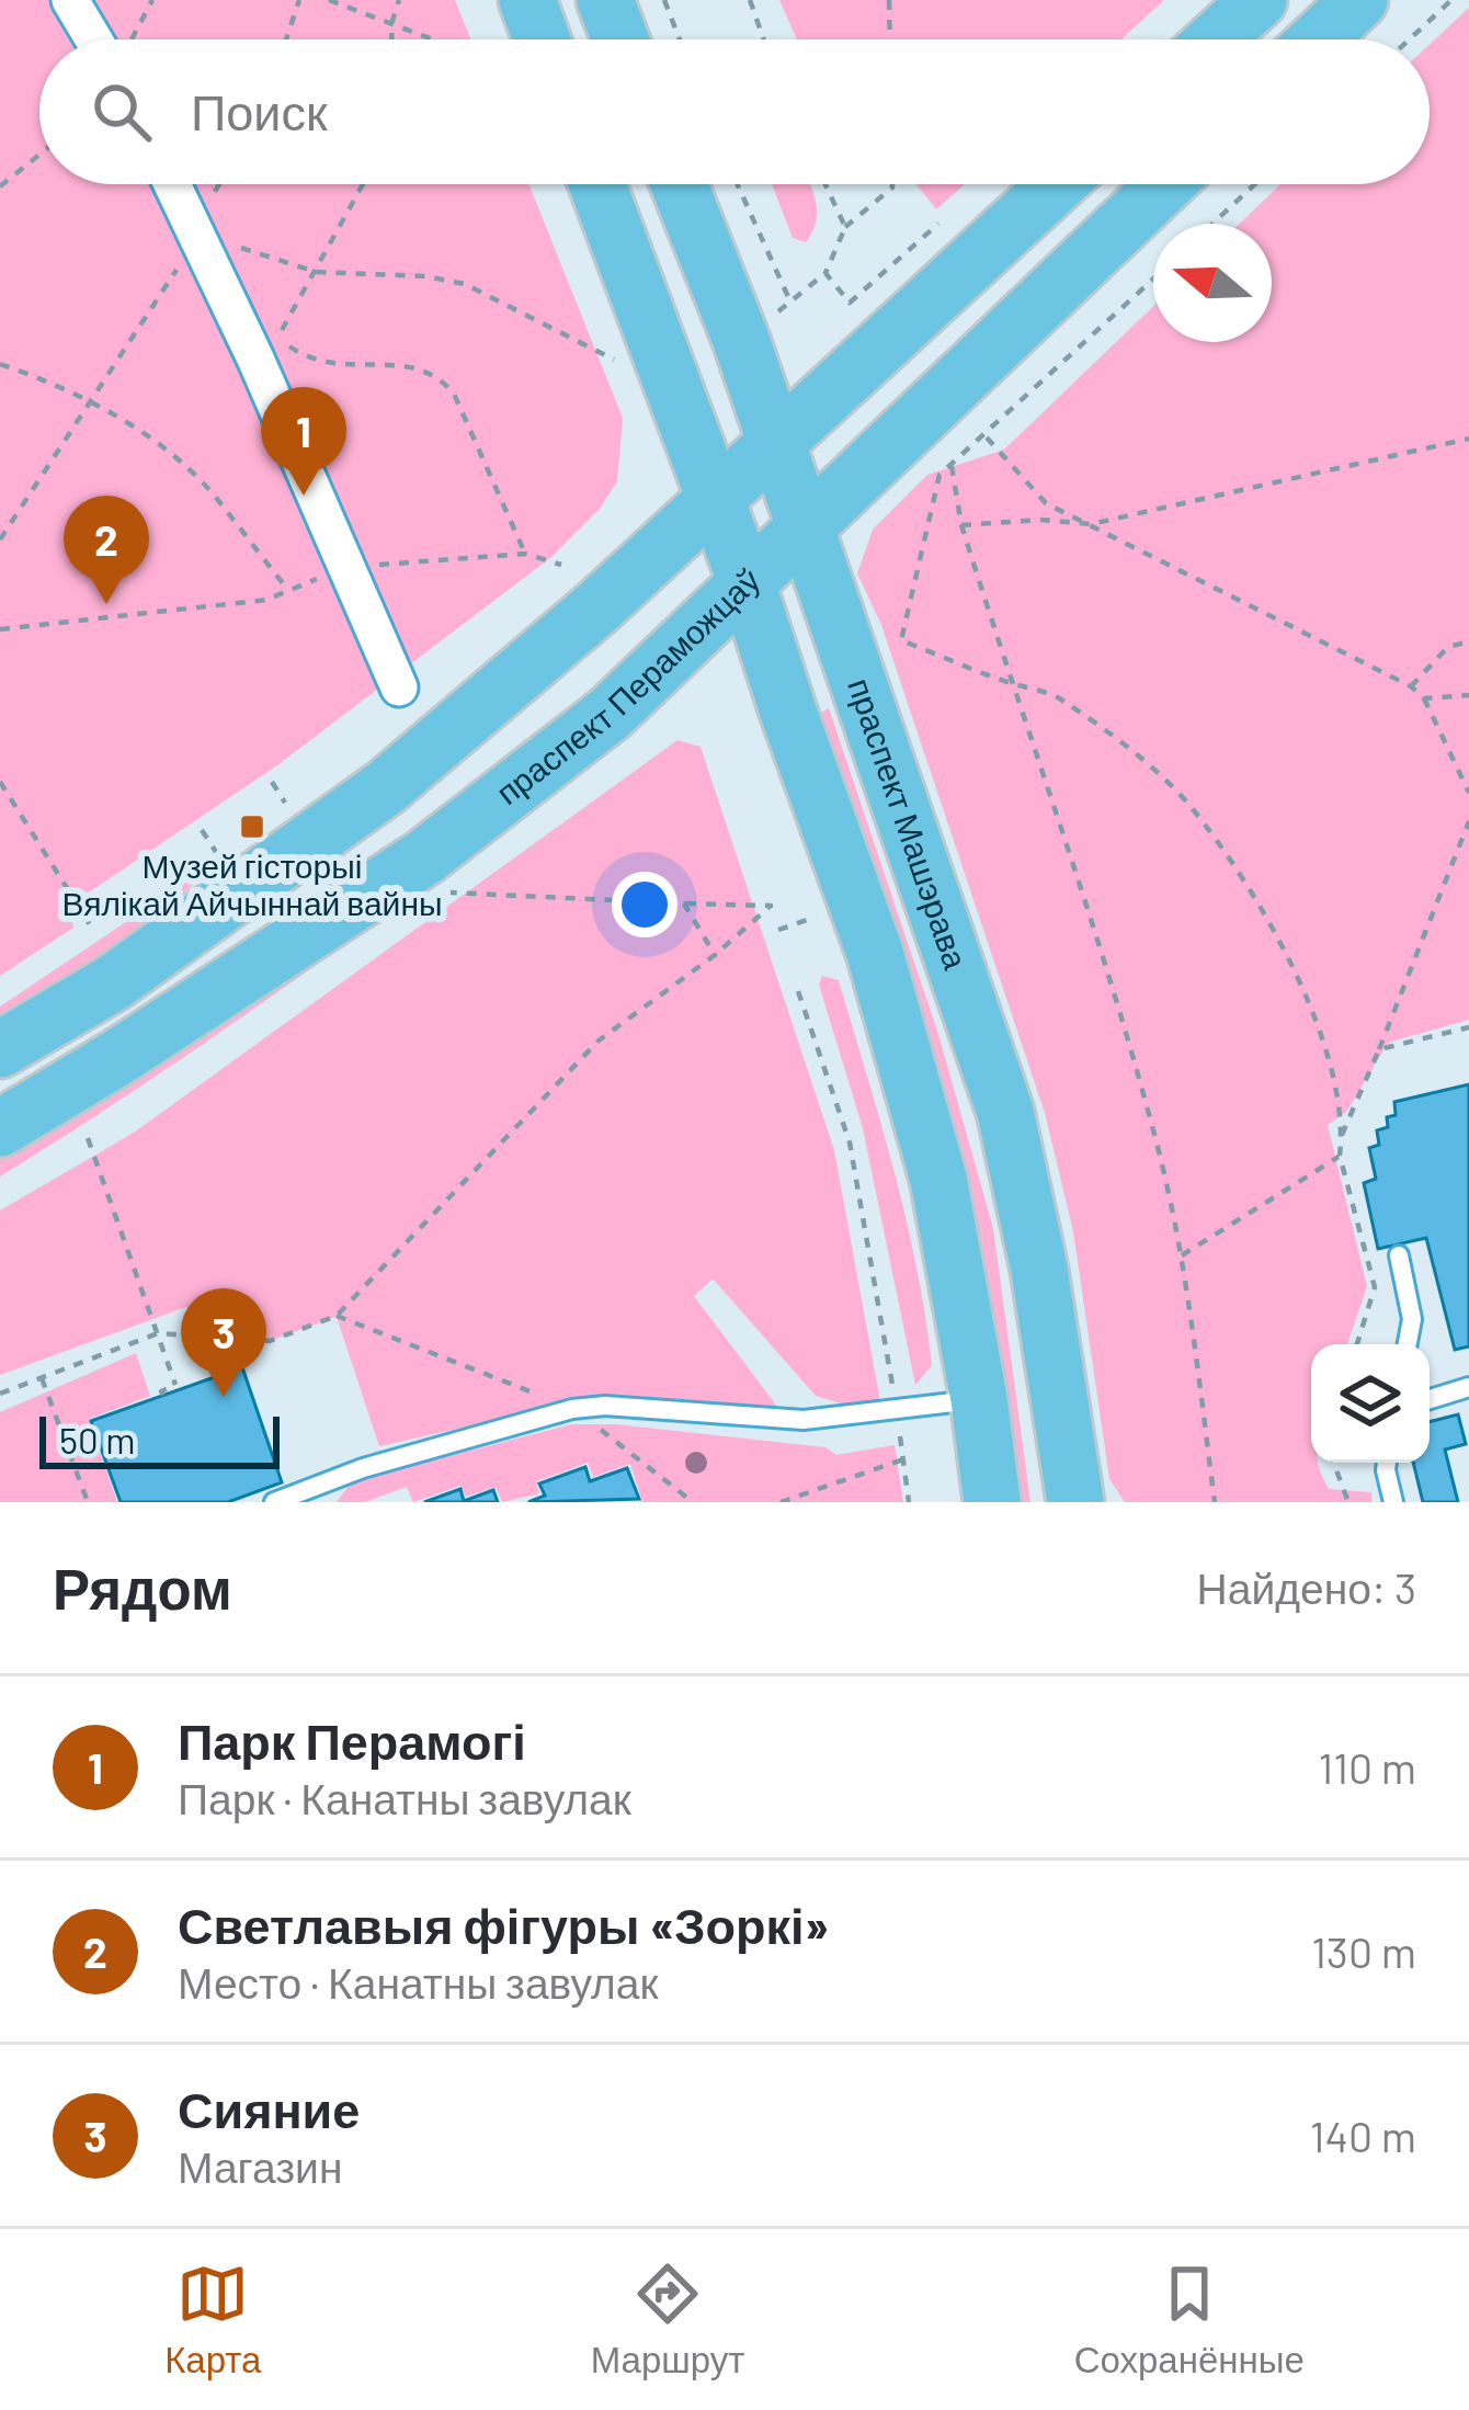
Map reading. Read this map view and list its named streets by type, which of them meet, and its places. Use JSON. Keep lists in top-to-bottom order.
{
  "streets": {
    "main road": ["праспект Пераможцаў", "праспект Машэрава"]
  },
  "crossings": [
    ["праспект Пераможцаў", "праспект Машэрава"]
  ],
  "places": {
    "transit": ["Музей гісторыі Вялікай Айчыннай вайны"]
  },
  "scale_bar": "50 m",
  "north": "left",
  "page": {
    "search": "Поиск",
    "pins": ["1", "2", "3"],
    "scale": "50 m",
    "heading": ["Рядом", "Найдено: 3"],
    "list": [
      {
        "mark": "1",
        "name": "Парк Перамогі",
        "note": "Парк · Канатны завулак",
        "value": "110 m"
      },
      {
        "mark": "2",
        "name": "Светлавыя фігуры «Зоркі»",
        "note": "Место · Канатны завулак",
        "value": "130 m"
      },
      {
        "mark": "3",
        "name": "Сияние",
        "note": "Магазин",
        "value": "140 m"
      }
    ],
    "nav": ["Карта", "Маршрут", "Сохранённые"]
  }
}
